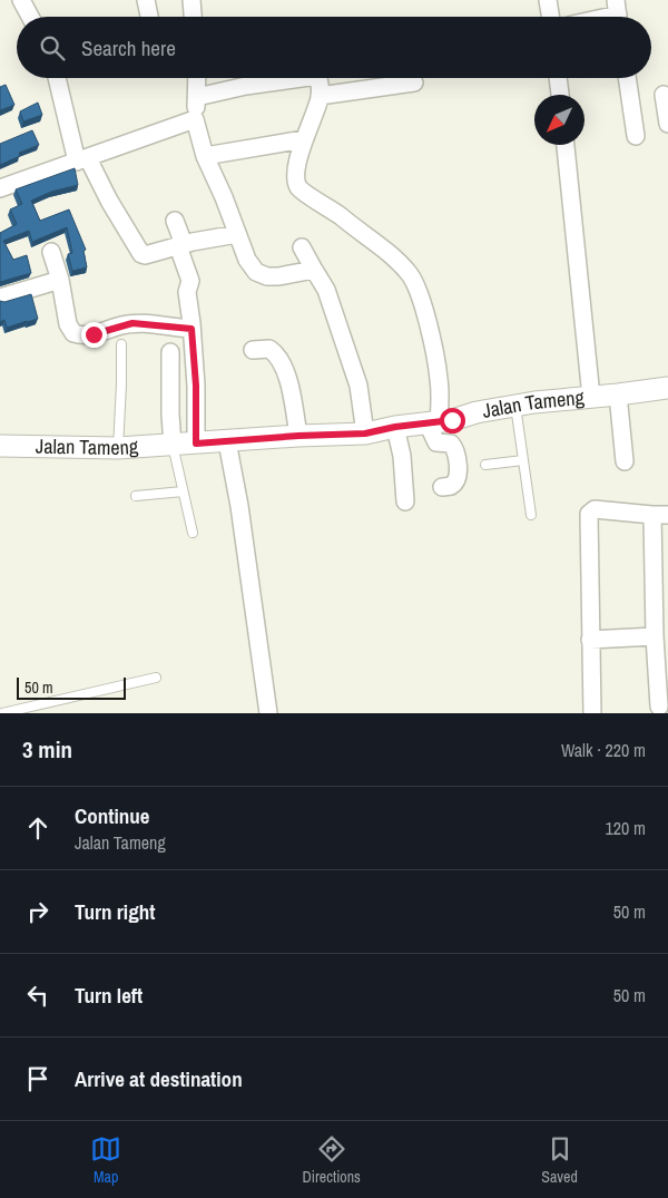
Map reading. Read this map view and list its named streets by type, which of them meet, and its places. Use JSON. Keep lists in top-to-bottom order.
{
  "streets": {
    "street": ["Jalan Tameng"]
  },
  "scale_bar": "50 m",
  "north": "bottom left",
  "page": {
    "search": "Search here",
    "scale": "50 m",
    "heading": ["3 min", "Walk · 220 m"],
    "list": [
      ["Continue", "Jalan Tameng", "120 m"],
      ["Turn right", "50 m"],
      ["Turn left", "50 m"],
      "Arrive at destination"
    ],
    "nav": ["Map", "Directions", "Saved"]
  }
}
